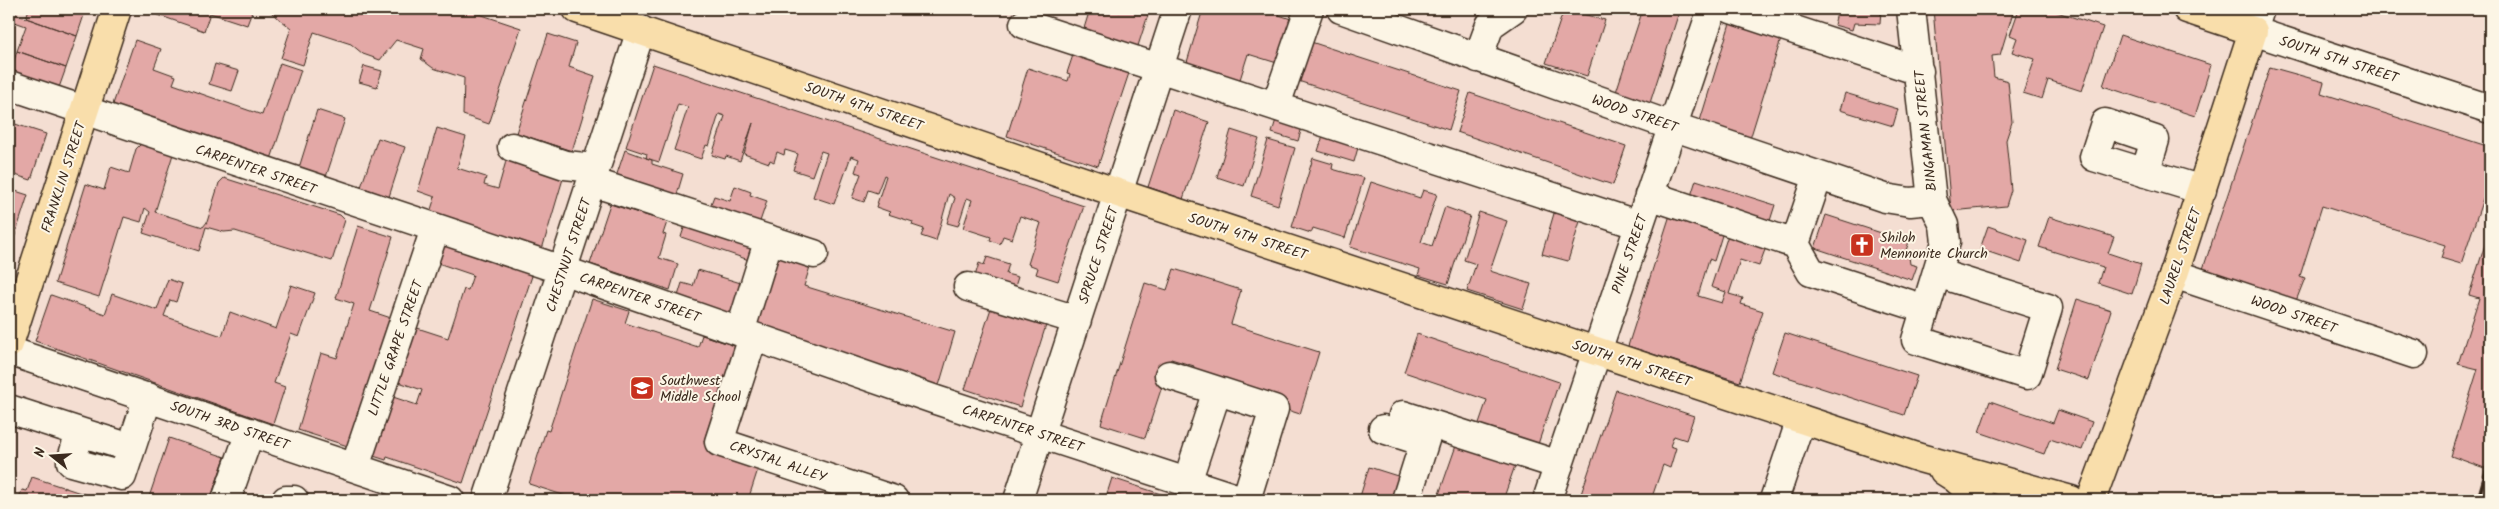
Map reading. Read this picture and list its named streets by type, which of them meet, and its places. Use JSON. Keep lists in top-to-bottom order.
{
  "streets": {
    "main road": [
      "SOUTH 5TH STREET",
      "SOUTH 4TH STREET",
      "FRANKLIN STREET",
      "LAUREL STREET"
    ],
    "street": [
      "WOOD STREET",
      "BINGAMAN STREET",
      "CARPENTER STREET",
      "PINE STREET",
      "CHESTNUT STREET",
      "SPRUCE STREET",
      "LITTLE GRAPE STREET",
      "SOUTH 3RD STREET",
      "CRYSTAL ALLEY"
    ]
  },
  "crossings": [
    ["SOUTH 5TH STREET", "LAUREL STREET"],
    ["SOUTH 4TH STREET", "PINE STREET"],
    ["SOUTH 4TH STREET", "CHESTNUT STREET"],
    ["SOUTH 4TH STREET", "SPRUCE STREET"],
    ["WOOD STREET", "BINGAMAN STREET"],
    ["WOOD STREET", "PINE STREET"],
    ["WOOD STREET", "LAUREL STREET"],
    ["CARPENTER STREET", "FRANKLIN STREET"],
    ["CARPENTER STREET", "CHESTNUT STREET"],
    ["CARPENTER STREET", "SPRUCE STREET"],
    ["CARPENTER STREET", "LITTLE GRAPE STREET"],
    ["CARPENTER STREET", "CRYSTAL ALLEY"],
    ["LITTLE GRAPE STREET", "SOUTH 3RD STREET"]
  ],
  "places": {
    "church": ["Shiloh Mennonite Church"],
    "school or university": ["Southwest Middle School"]
  },
  "north": "left"
}
